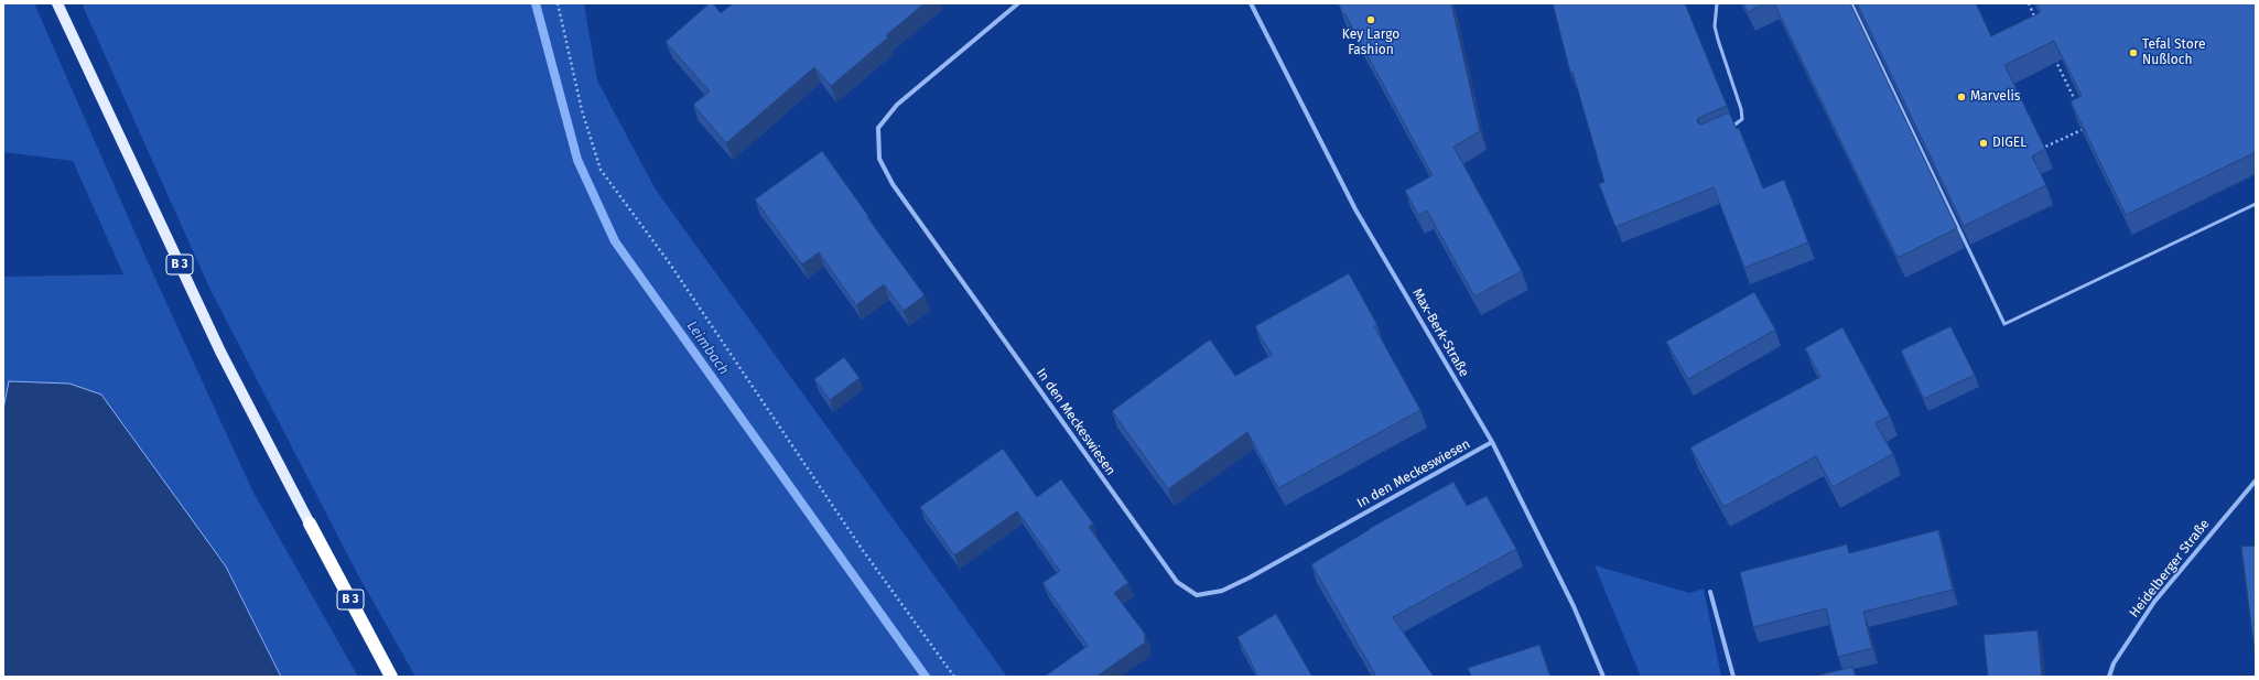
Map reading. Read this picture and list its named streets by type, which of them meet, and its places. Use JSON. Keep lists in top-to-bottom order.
{
  "streets": {
    "highway": ["B 3"],
    "street": ["Max-Berk-Straße", "In den Meckeswiesen", "Heidelberger Straße"]
  },
  "crossings": [
    ["Max-Berk-Straße", "In den Meckeswiesen"]
  ],
  "water": ["Leimbach"],
  "places": [
    "Key Largo Fashion",
    "Tefal Store Nußloch",
    "Marvelis",
    "DIGEL"
  ]
}
